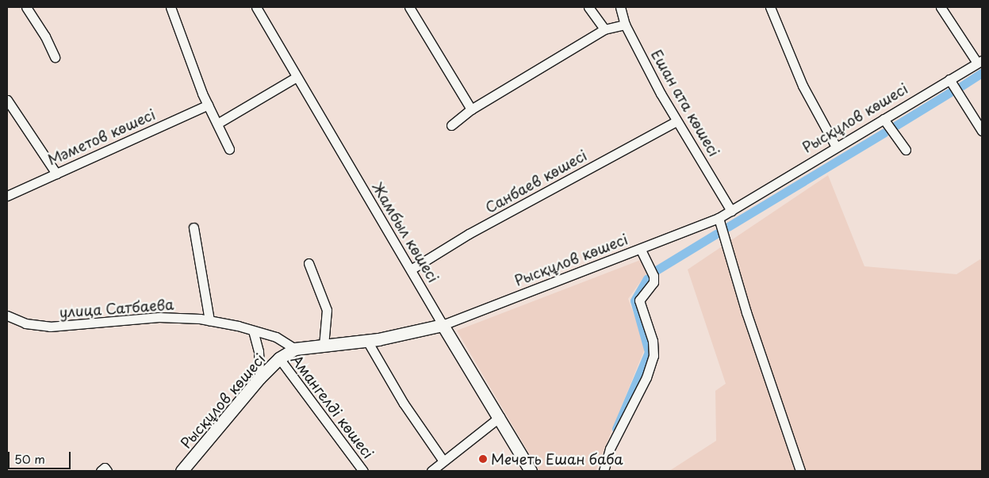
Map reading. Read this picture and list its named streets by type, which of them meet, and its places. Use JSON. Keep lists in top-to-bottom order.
{
  "streets": {
    "main road": ["Рысқұлов көшесі", "Жамбыл көшесі"],
    "street": [
      "Ешан ата көшесі",
      "Мәметов көшесі",
      "Санбаев көшесі",
      "улица Сатбаева",
      "Амангелді көшесі"
    ]
  },
  "crossings": [
    ["Ешан ата көшесі", "Рысқұлов көшесі"],
    ["Ешан ата көшесі", "Санбаев көшесі"],
    ["Рысқұлов көшесі", "Жамбыл көшесі"],
    ["Рысқұлов көшесі", "улица Сатбаева"],
    ["Рысқұлов көшесі", "Амангелді көшесі"],
    ["Санбаев көшесі", "Жамбыл көшесі"]
  ],
  "places": ["Мечеть Ешан баба"],
  "scale_bar": "50 m"
}
